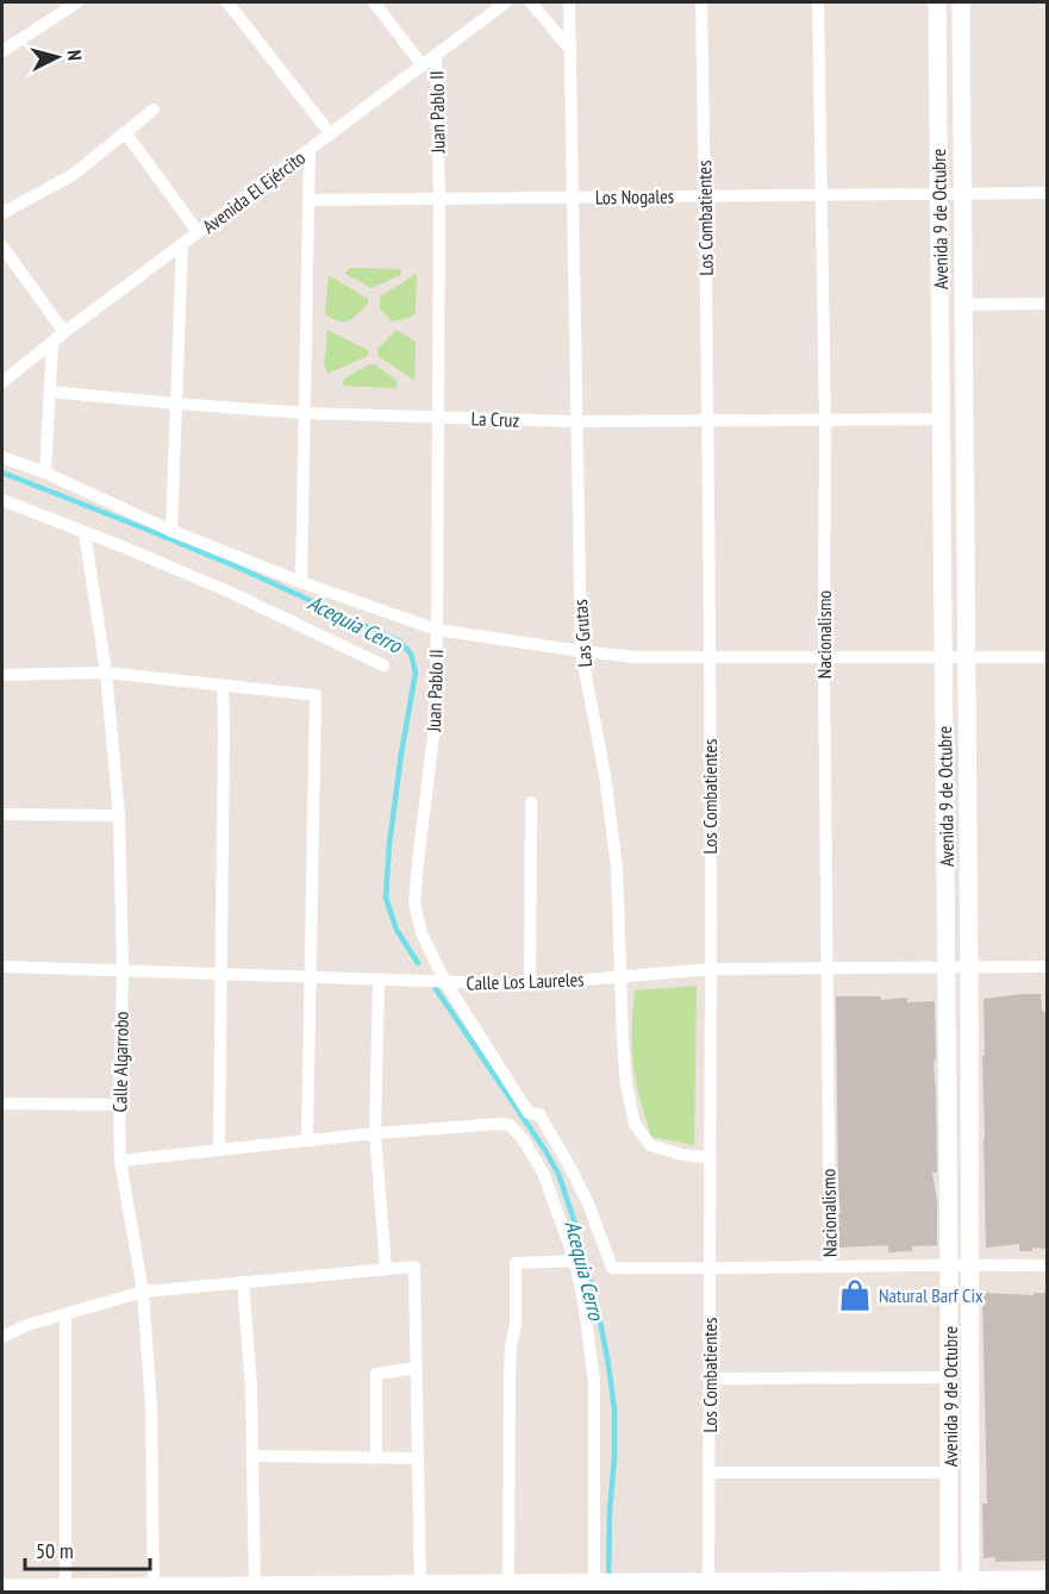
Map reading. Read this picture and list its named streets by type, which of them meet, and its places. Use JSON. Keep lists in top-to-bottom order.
{
  "streets": {
    "street": [
      "Juan Pablo II",
      "Avenida El Ejército",
      "Los Nogales",
      "Los Combatientes",
      "Avenida 9 de Octubre",
      "La Cruz",
      "Las Grutas",
      "Nacionalismo",
      "Calle Los Laureles",
      "Calle Algarrobo"
    ]
  },
  "crossings": [
    ["Juan Pablo II", "Avenida El Ejército"],
    ["Juan Pablo II", "Los Nogales"],
    ["Juan Pablo II", "Los Combatientes"],
    ["Juan Pablo II", "La Cruz"],
    ["Juan Pablo II", "Calle Los Laureles"],
    ["Los Nogales", "Los Combatientes"],
    ["Los Nogales", "Avenida 9 de Octubre"],
    ["Los Nogales", "Las Grutas"],
    ["Los Nogales", "Nacionalismo"],
    ["Los Combatientes", "La Cruz"],
    ["Los Combatientes", "Las Grutas"],
    ["Los Combatientes", "Calle Los Laureles"],
    ["Avenida 9 de Octubre", "La Cruz"],
    ["Avenida 9 de Octubre", "Calle Los Laureles"],
    ["La Cruz", "Las Grutas"],
    ["La Cruz", "Nacionalismo"],
    ["Las Grutas", "Calle Los Laureles"],
    ["Nacionalismo", "Calle Los Laureles"],
    ["Calle Los Laureles", "Calle Algarrobo"]
  ],
  "water": ["Acequia Cerro"],
  "places": {
    "shop": ["Natural Barf Cix"]
  },
  "scale_bar": "50 m",
  "north": "right"
}
